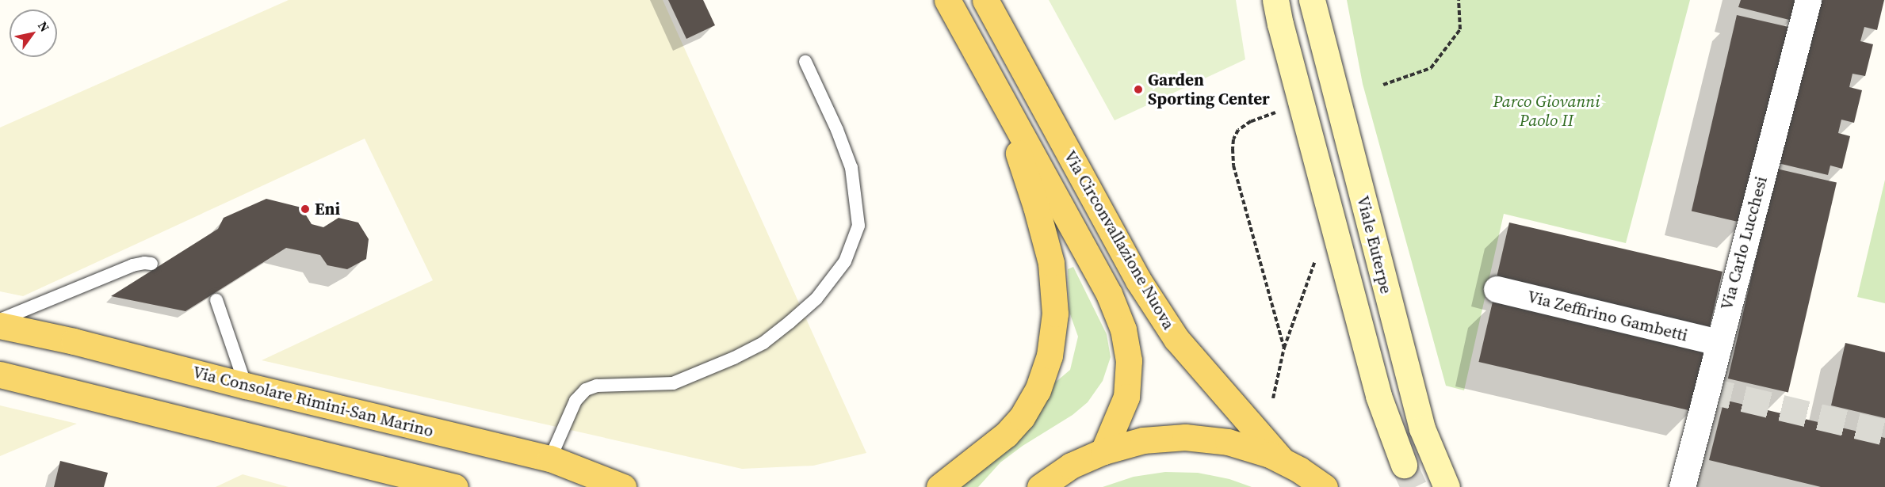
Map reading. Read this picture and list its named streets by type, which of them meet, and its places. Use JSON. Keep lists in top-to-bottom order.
{
  "streets": {
    "main road": ["Via Circonvallazione Nuova", "Viale Euterpe", "Via Consolare Rimini-San Marino"],
    "street": ["Via Carlo Lucchesi", "Via Zeffirino Gambetti"]
  },
  "crossings": [
    ["Via Carlo Lucchesi", "Via Zeffirino Gambetti"]
  ],
  "parks": ["Parco Giovanni Paolo II"],
  "places": ["Garden Sporting Center", "Eni"],
  "north": "top right"
}
